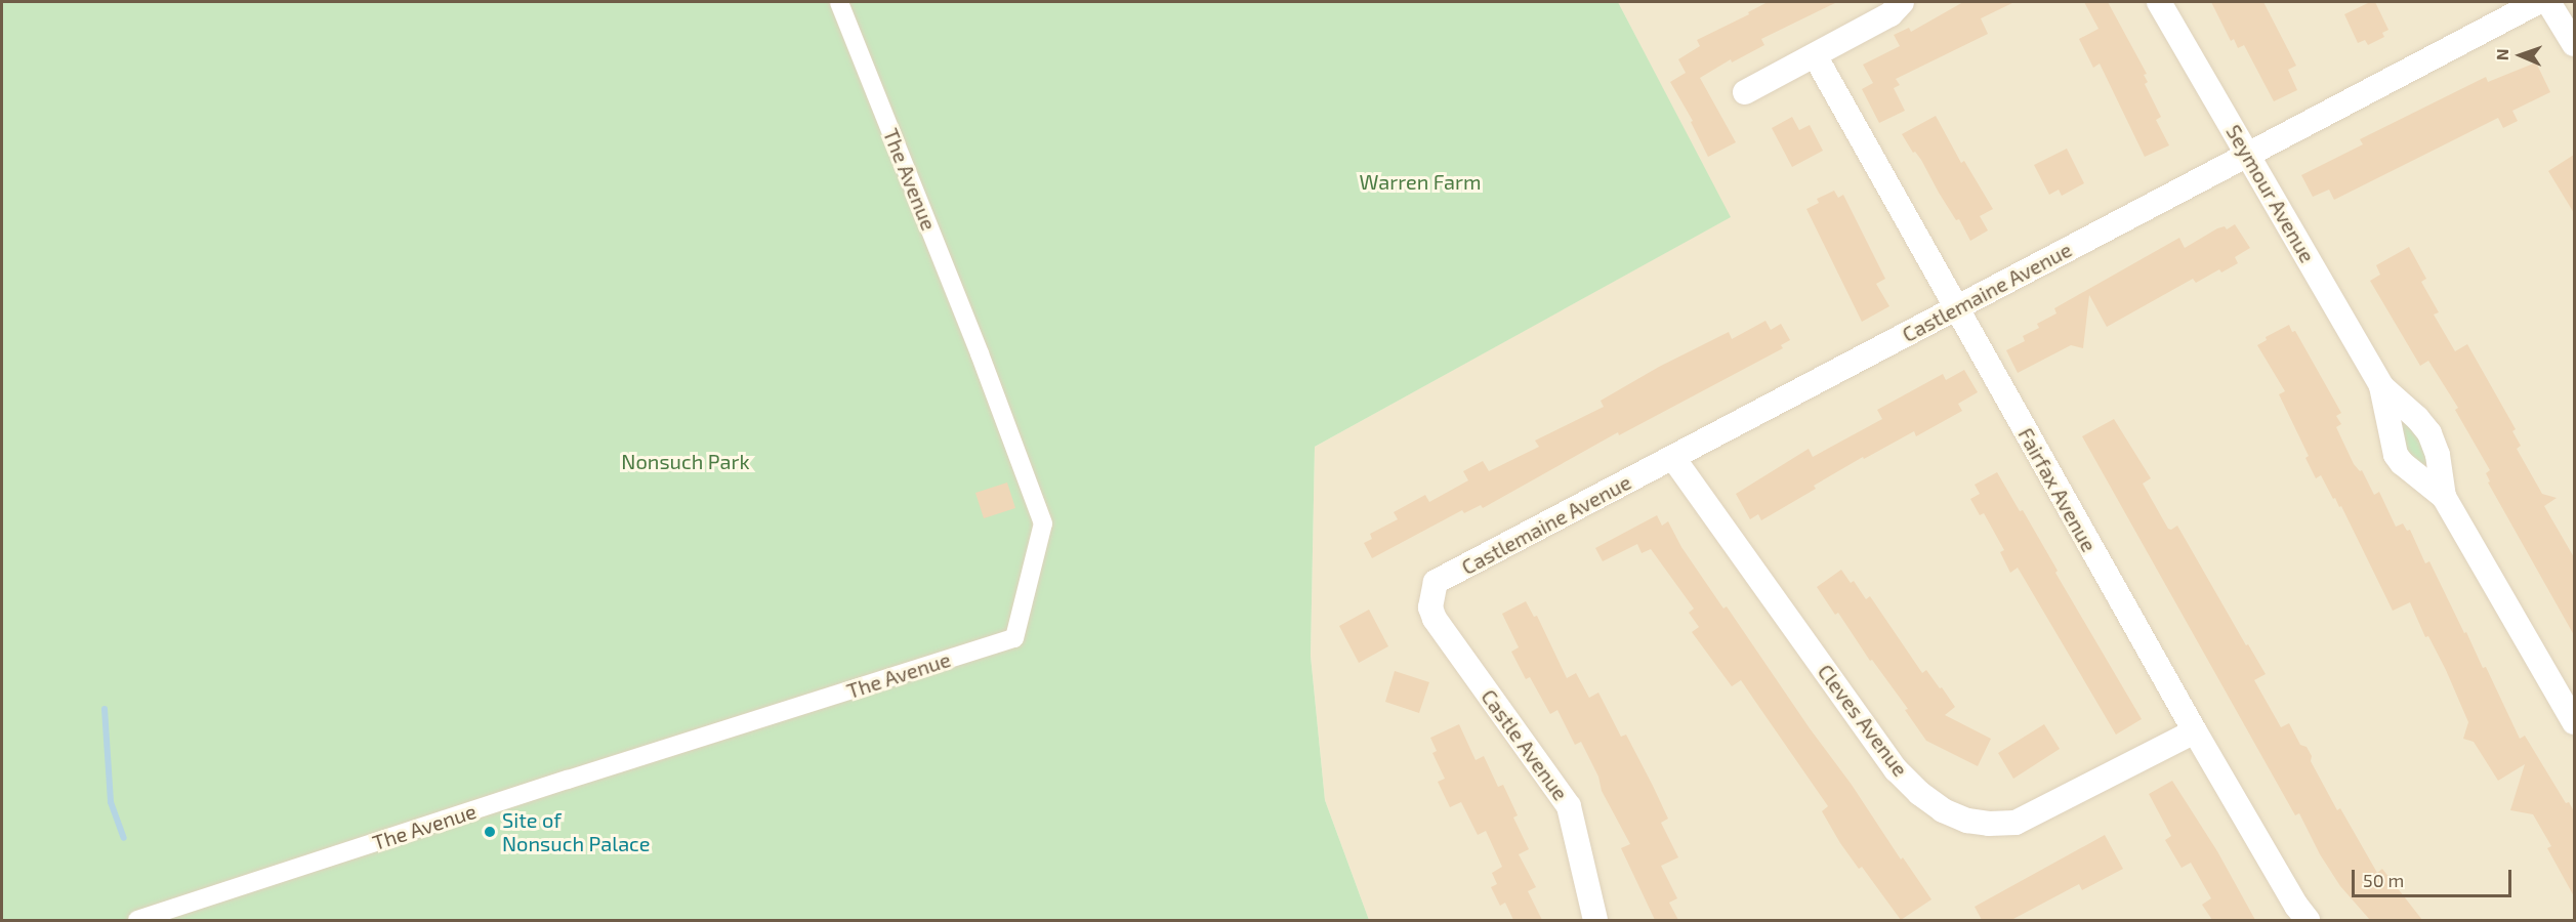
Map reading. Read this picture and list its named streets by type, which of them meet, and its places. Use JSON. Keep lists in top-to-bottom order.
{
  "streets": {
    "street": [
      "The Avenue",
      "Seymour Avenue",
      "Castlemaine Avenue",
      "Fairfax Avenue",
      "Cleves Avenue",
      "Castle Avenue"
    ]
  },
  "crossings": [
    ["Seymour Avenue", "Castlemaine Avenue"],
    ["Castlemaine Avenue", "Fairfax Avenue"],
    ["Castlemaine Avenue", "Cleves Avenue"],
    ["Castlemaine Avenue", "Castle Avenue"],
    ["Fairfax Avenue", "Cleves Avenue"]
  ],
  "parks": ["Warren Farm", "Nonsuch Park"],
  "places": ["Site of Nonsuch Palace"],
  "scale_bar": "50 m",
  "north": "left"
}
